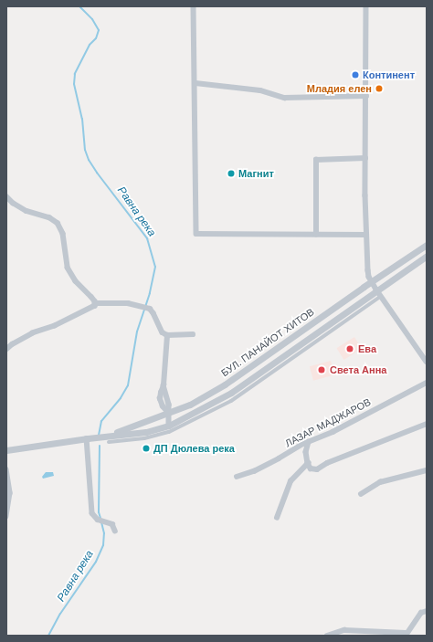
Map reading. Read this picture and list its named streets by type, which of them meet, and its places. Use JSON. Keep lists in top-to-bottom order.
{
  "streets": {
    "street": ["БУЛ. ПАНАЙОТ ХИТОВ", "ЛАЗАР МАДЖАРОВ"]
  },
  "water": ["Равна река"],
  "places": [
    "Континент",
    "Младия елен",
    "Магнит",
    "Ева",
    "Света Анна",
    "ДП Дюлева река"
  ]
}
